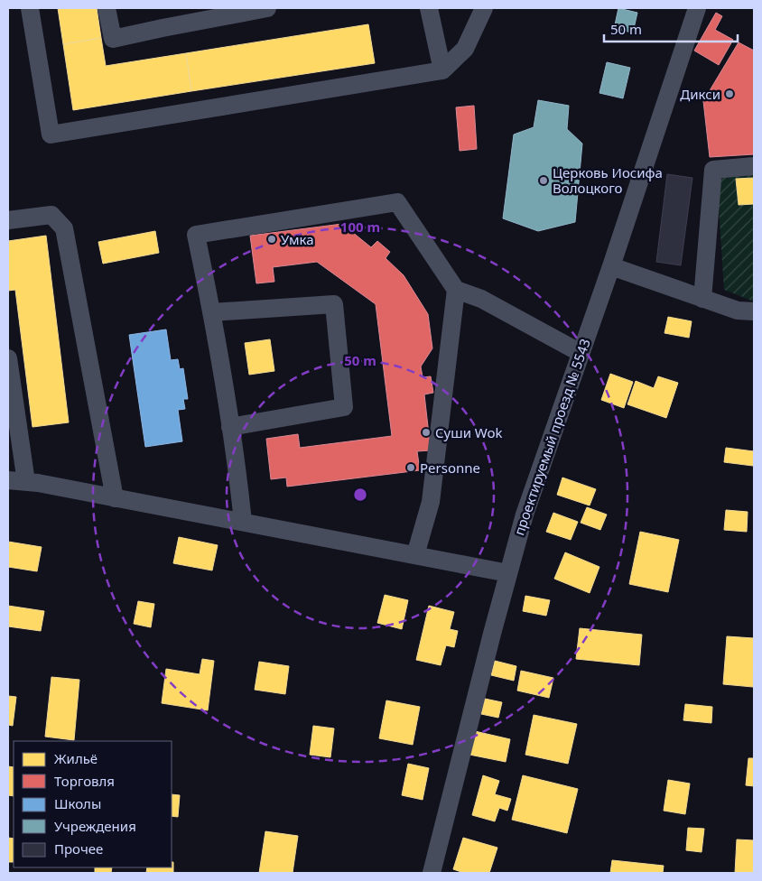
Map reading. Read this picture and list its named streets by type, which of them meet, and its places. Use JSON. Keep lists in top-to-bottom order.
{
  "streets": {
    "street": ["проектируемый проезд № 5543"]
  },
  "places": [
    "Дикси",
    "Церковь Иосифа Волоцкого",
    "Умка",
    "Суши Wok",
    "Personne"
  ],
  "legend": [
    "Жильё",
    "Торговля",
    "Школы",
    "Учреждения",
    "Прочее"
  ],
  "scale_bar": "50 m",
  "rings": ["100 m", "50 m"]
}
